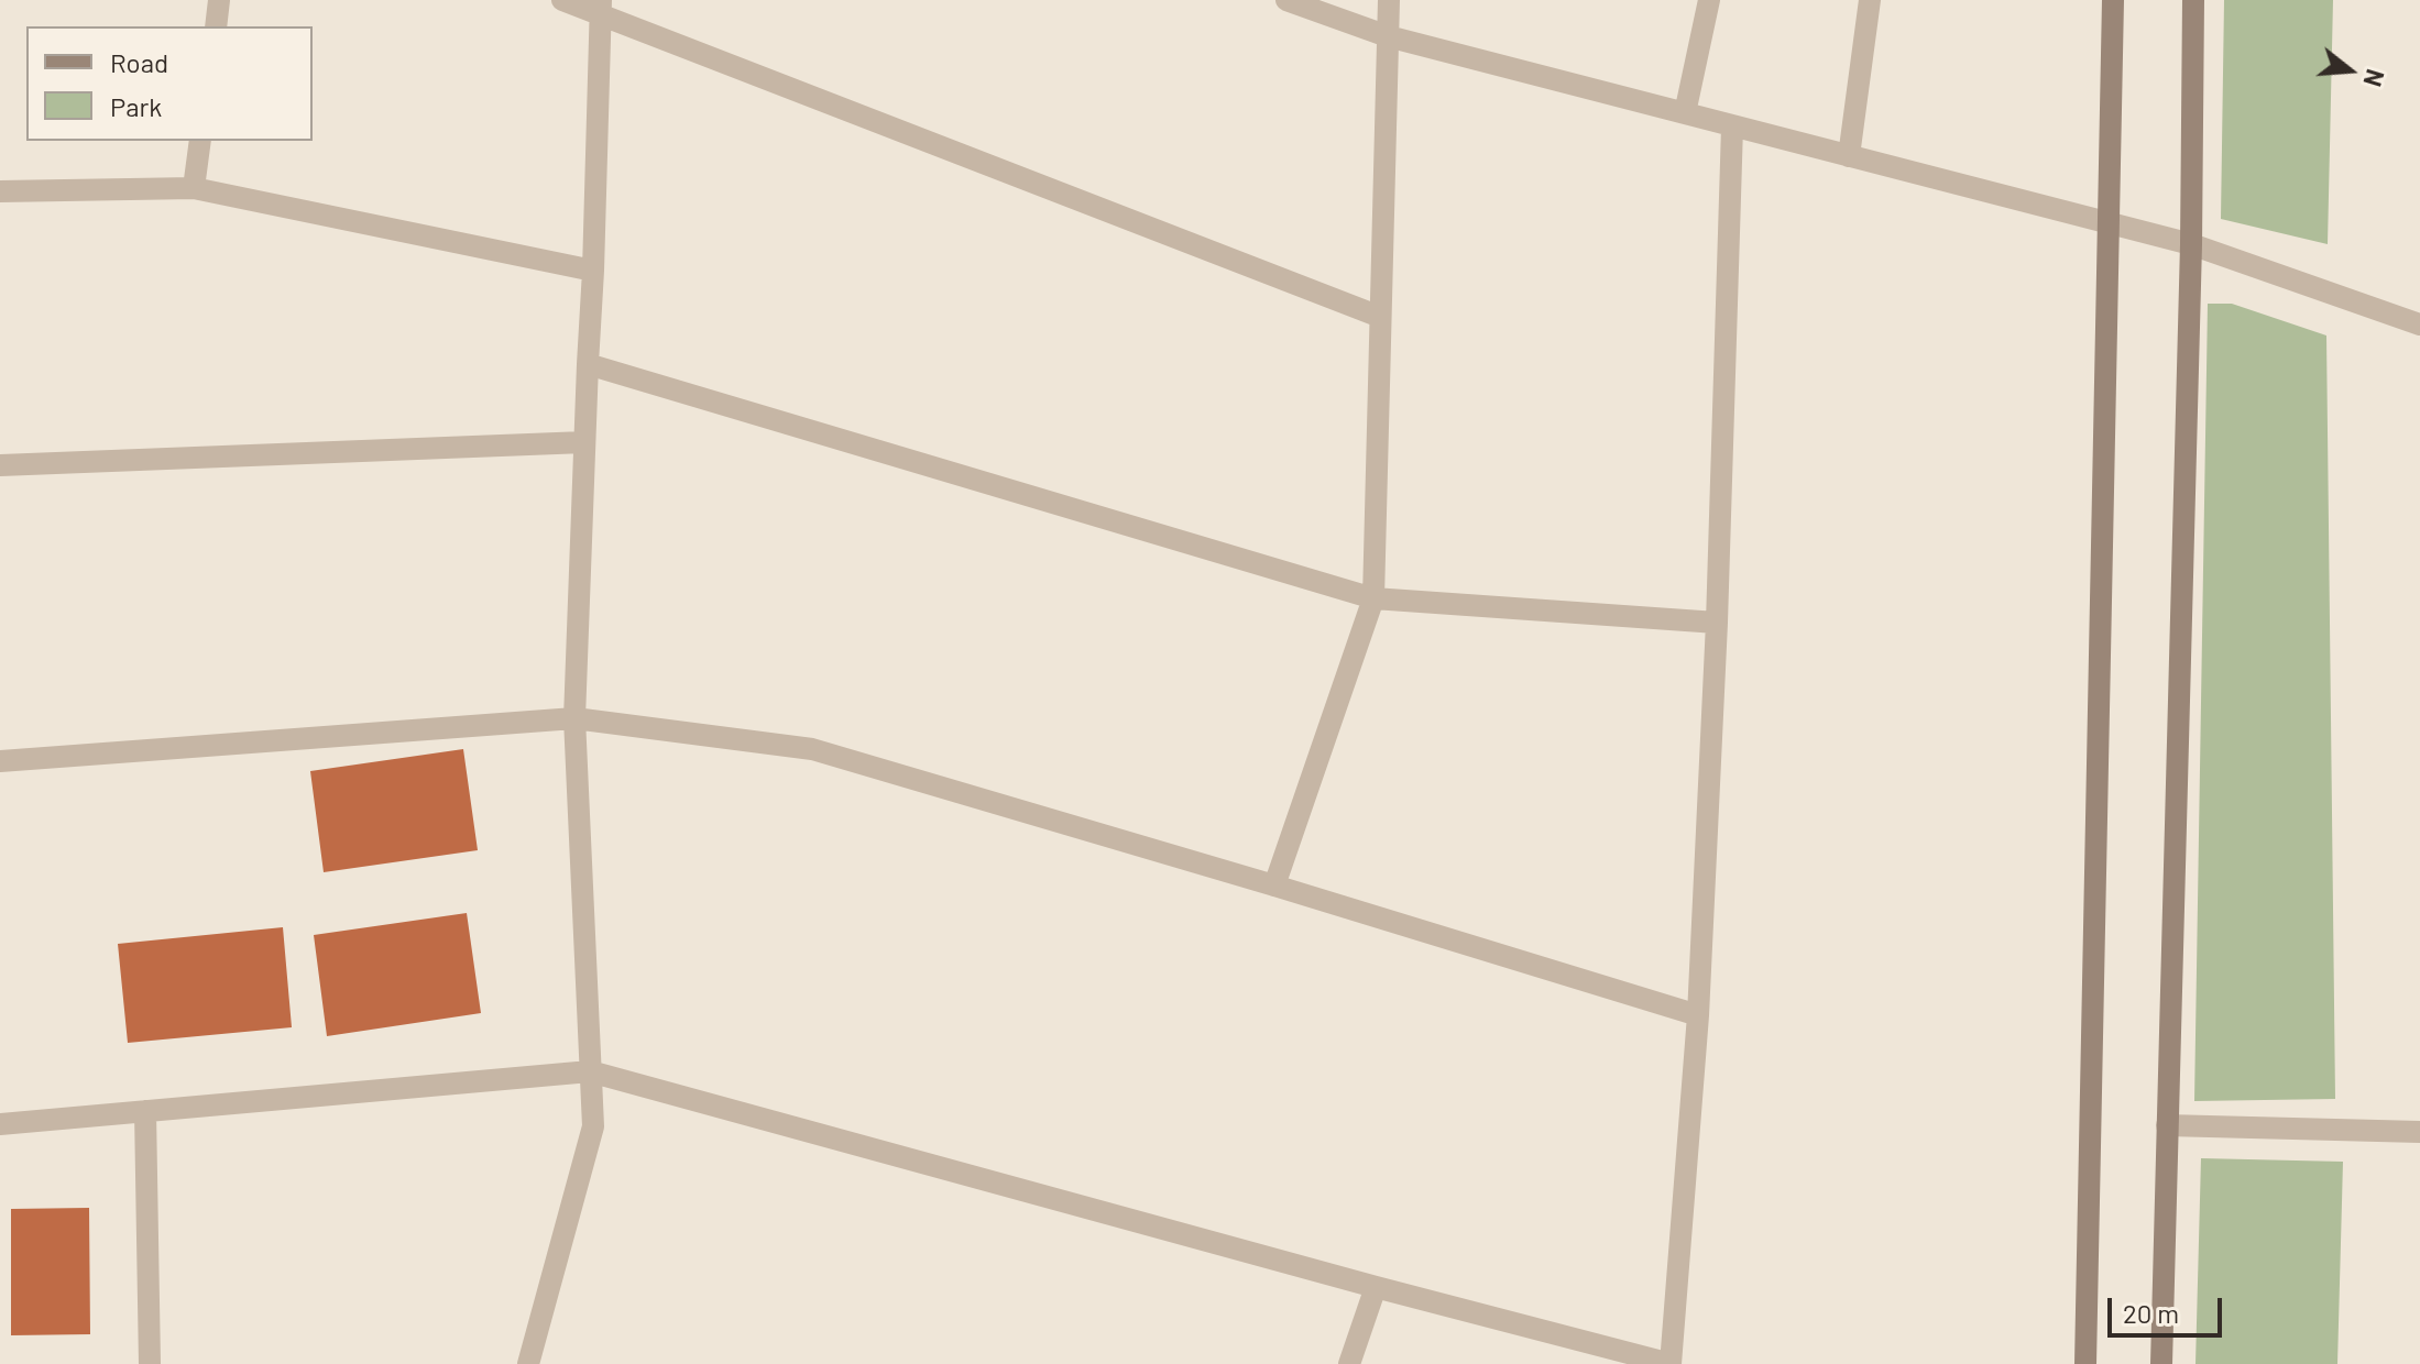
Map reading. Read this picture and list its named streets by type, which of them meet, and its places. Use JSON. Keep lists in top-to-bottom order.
{
  "legend": ["Road", "Park"],
  "scale_bar": "20 m",
  "north": "right"
}
